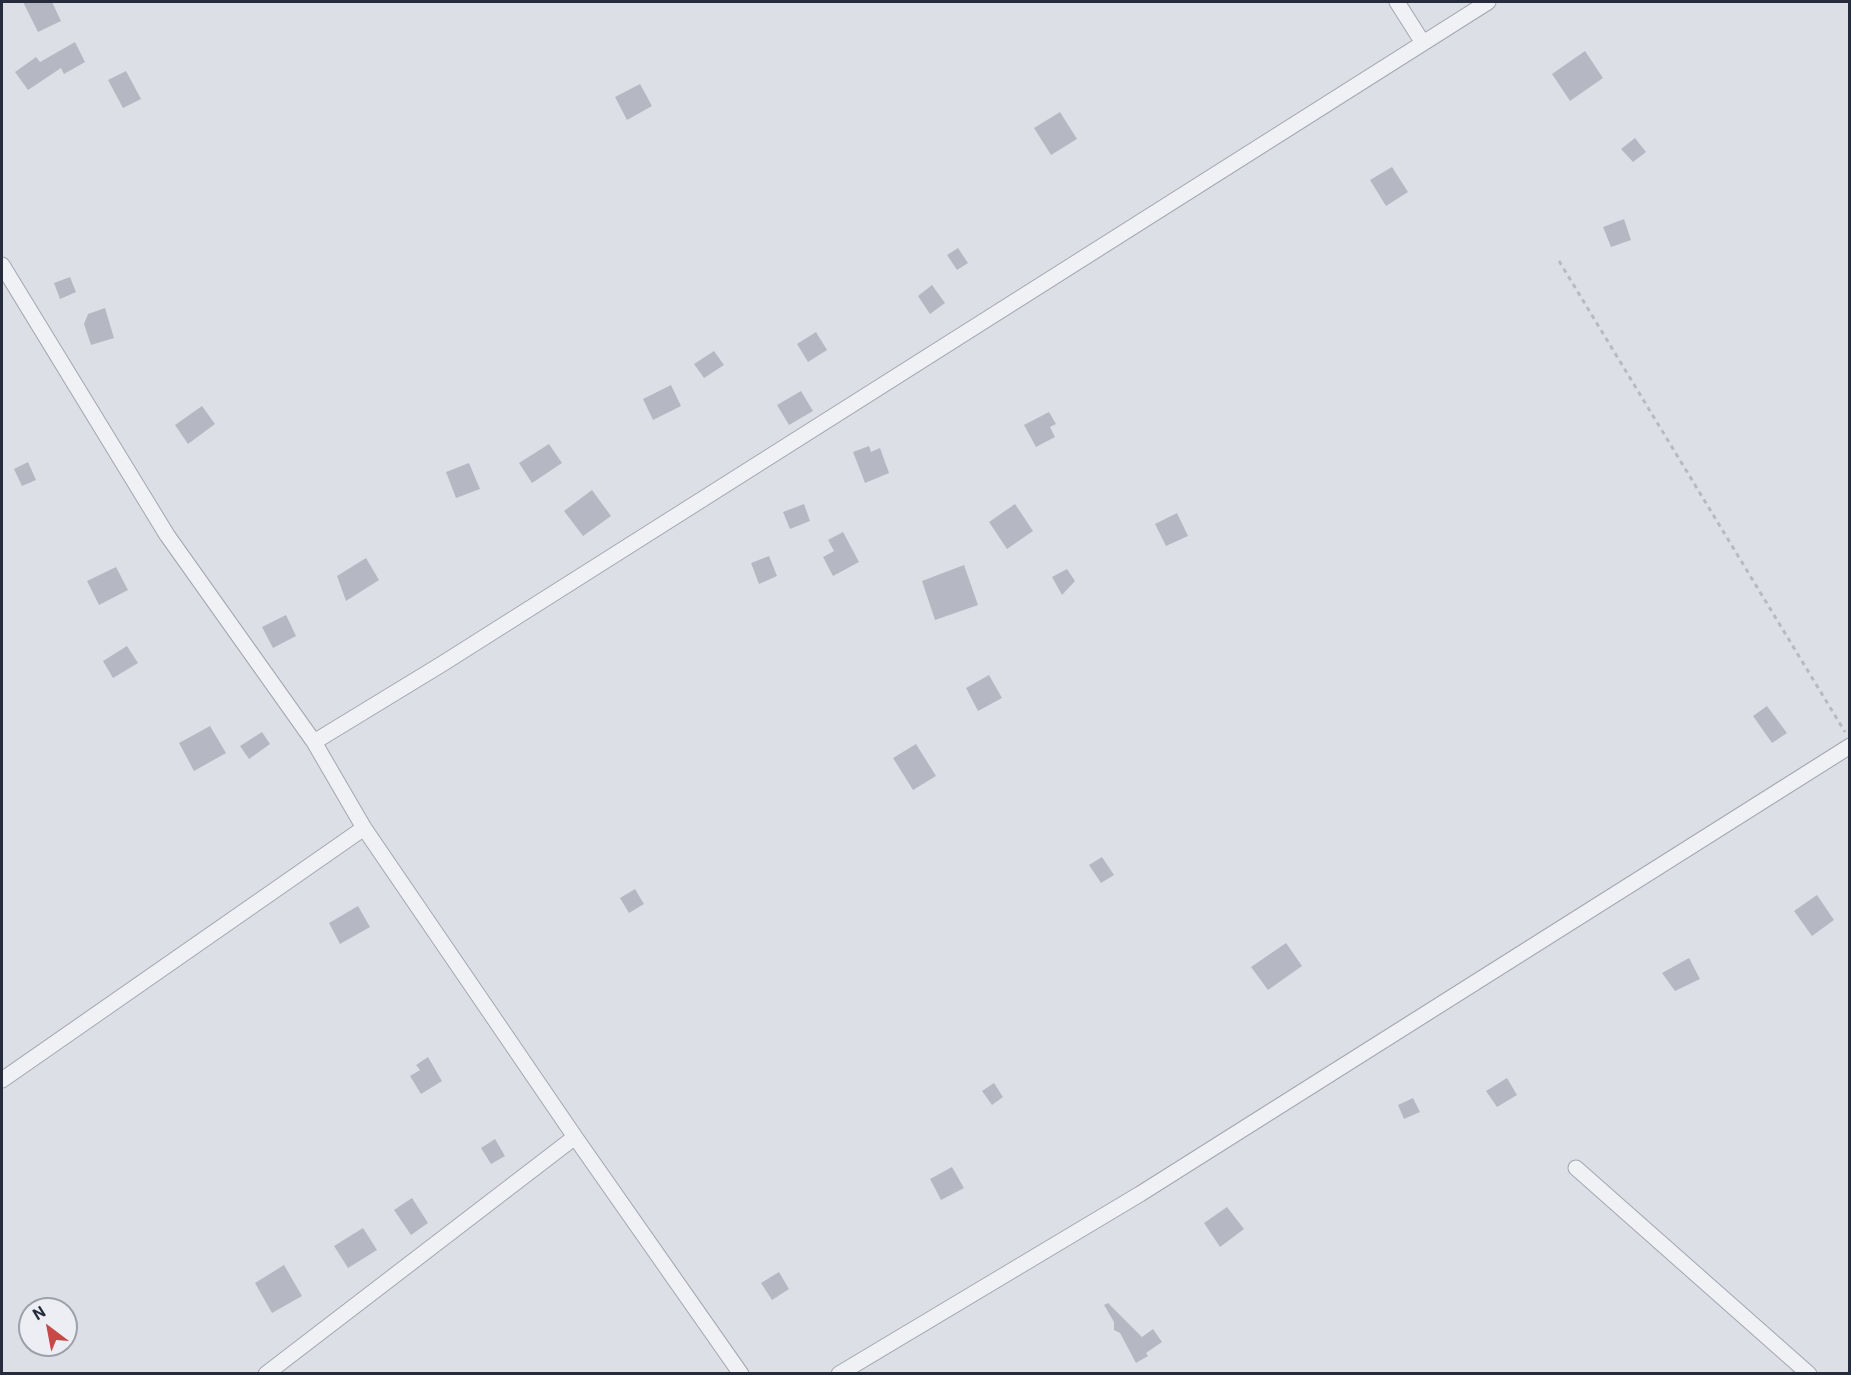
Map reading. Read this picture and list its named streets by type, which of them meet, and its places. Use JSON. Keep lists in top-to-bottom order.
{
  "north": "top left"
}
